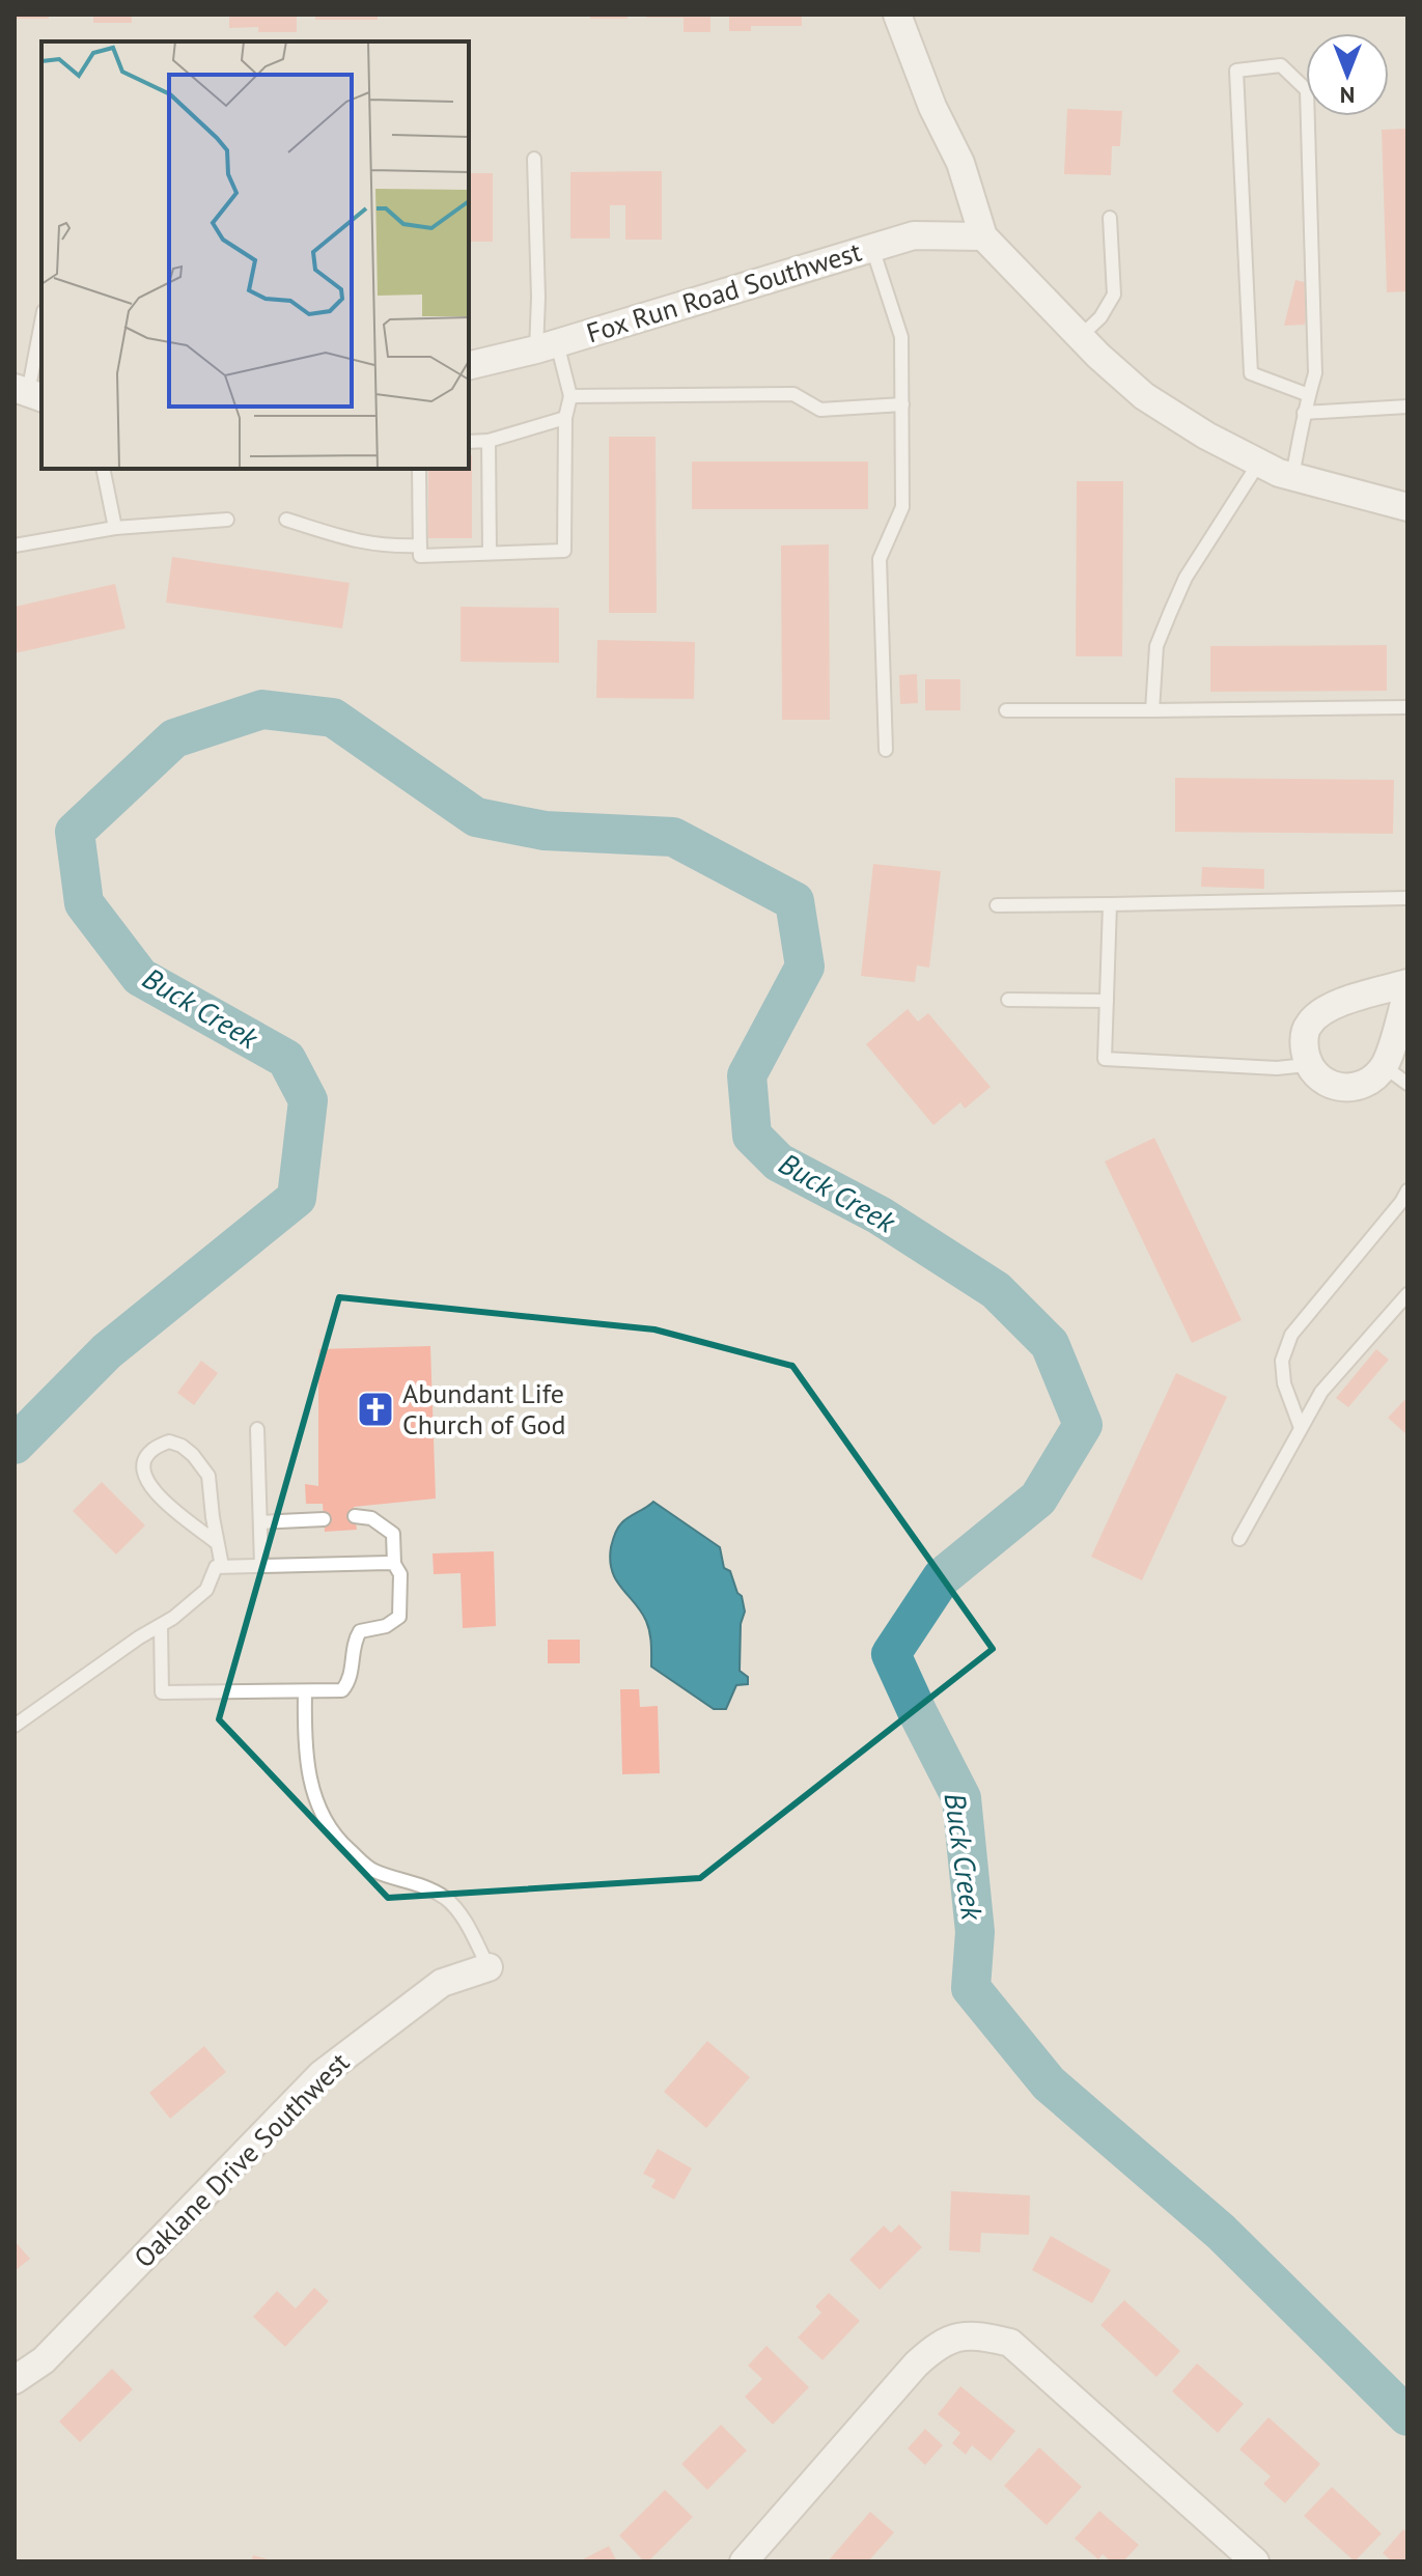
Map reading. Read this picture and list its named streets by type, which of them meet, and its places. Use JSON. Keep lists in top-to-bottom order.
{
  "streets": {
    "street": ["Fox Run Road Southwest", "Oaklane Drive Southwest"]
  },
  "water": ["Buck Creek"],
  "places": {
    "church": ["Abundant Life Church of God"]
  },
  "north": "bottom"
}
